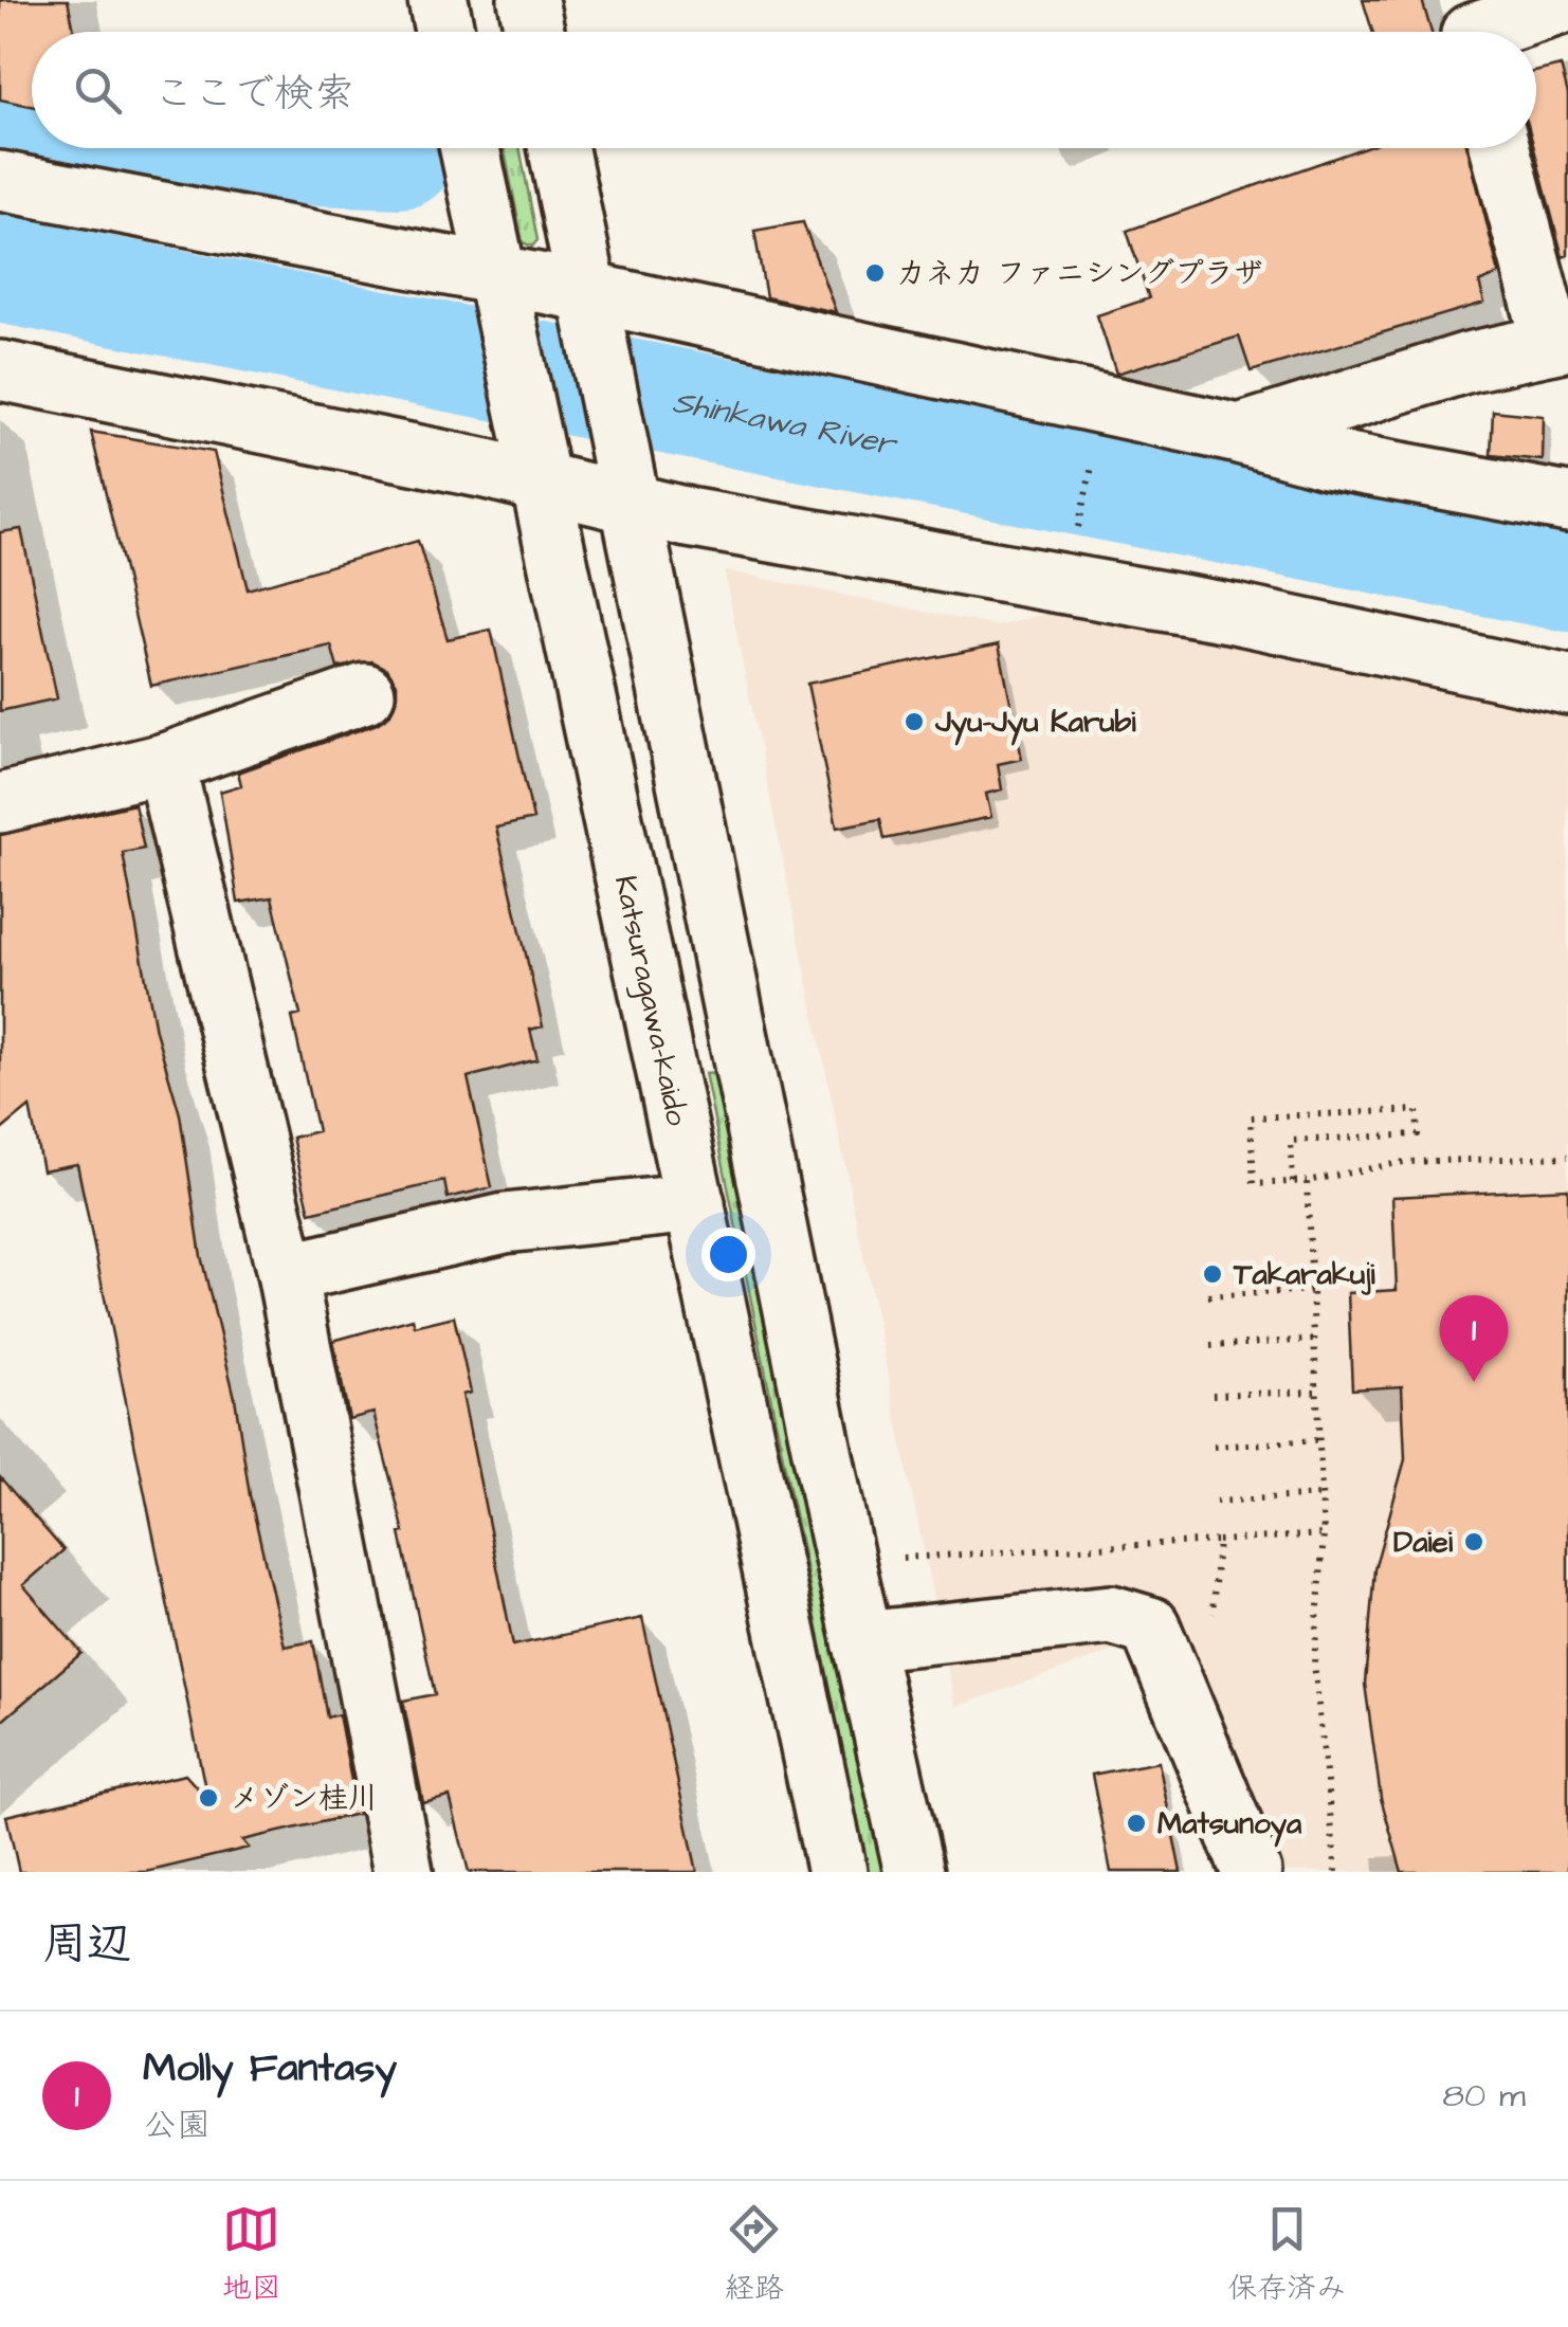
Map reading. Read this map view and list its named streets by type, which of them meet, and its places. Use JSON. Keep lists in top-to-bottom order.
{
  "streets": {
    "street": ["Katsuragawa-kaido"]
  },
  "water": ["Shinkawa River"],
  "places": [
    "カネカ ファニシングプラザ",
    "Jyu-Jyu Karubi",
    "Takarakuji",
    "Daiei",
    "メゾン桂川",
    "Matsunoya"
  ],
  "page": {
    "search": "ここで検索",
    "pins": "1",
    "heading": "周辺",
    "list": [
      {
        "mark": "1",
        "name": "Molly Fantasy",
        "note": "公園",
        "value": "80 m"
      }
    ],
    "nav": ["地図", "経路", "保存済み"]
  }
}
